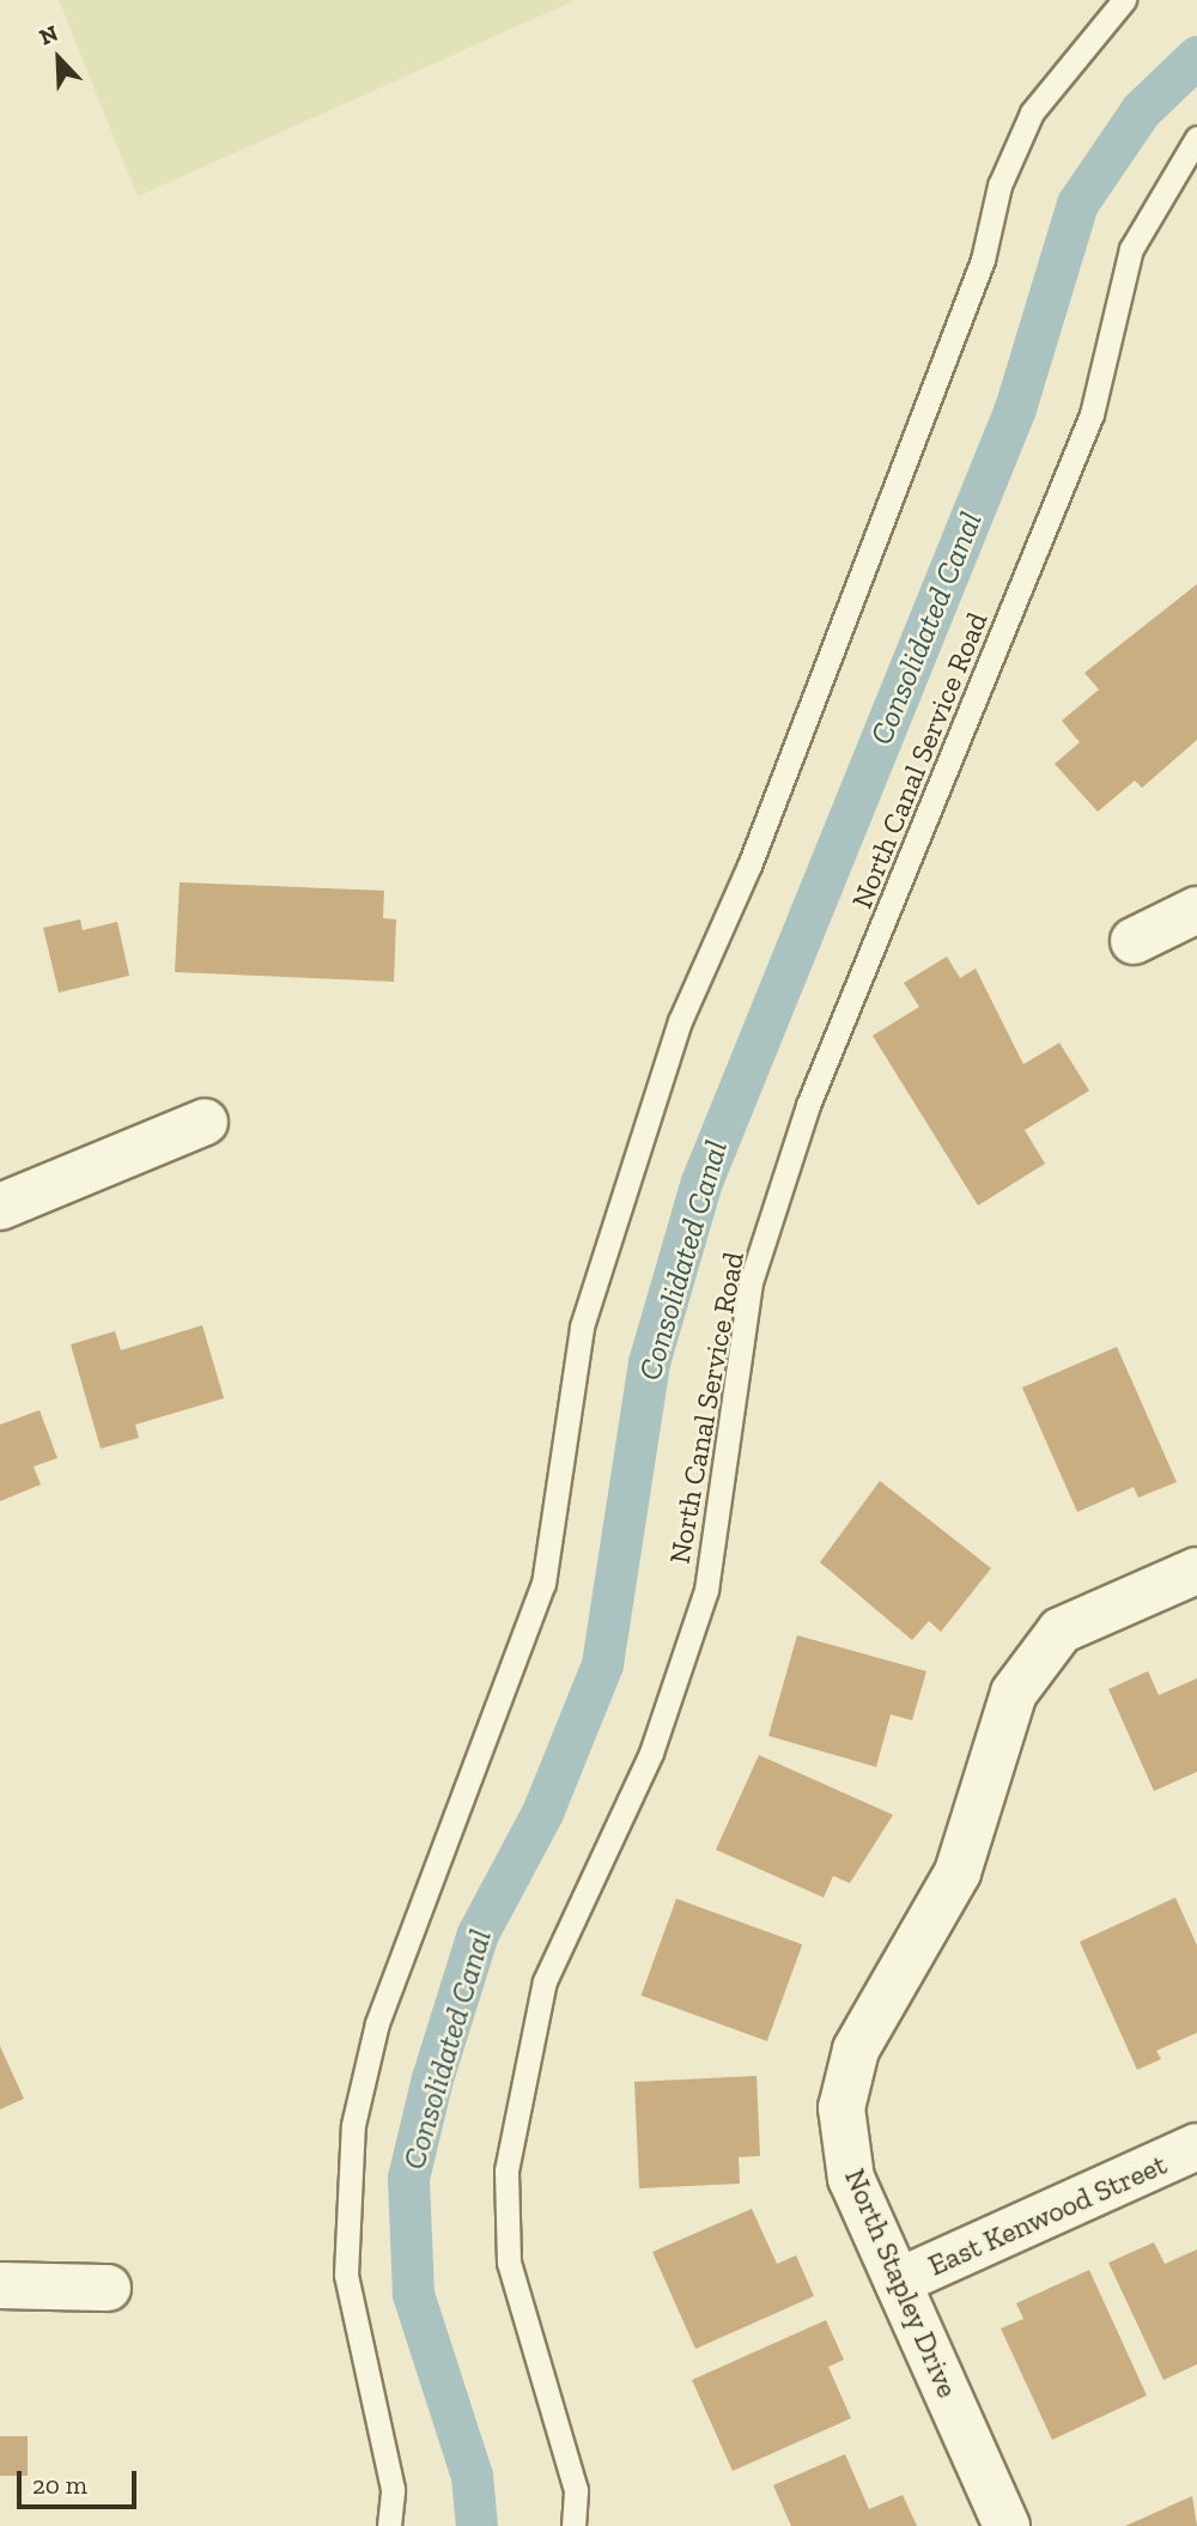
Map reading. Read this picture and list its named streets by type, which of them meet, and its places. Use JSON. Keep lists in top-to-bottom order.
{
  "streets": {
    "street": ["East Kenwood Street", "North Stapley Drive"],
    "lane": ["North Canal Service Road"]
  },
  "crossings": [
    ["East Kenwood Street", "North Stapley Drive"]
  ],
  "water": ["Consolidated Canal"],
  "scale_bar": "20 m",
  "north": "top left"
}
